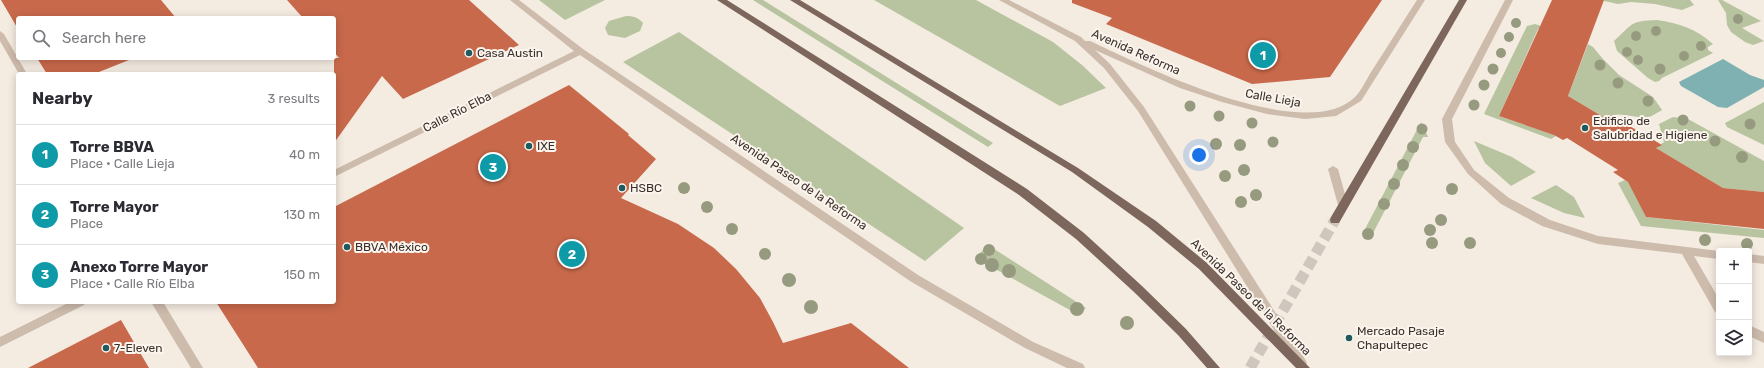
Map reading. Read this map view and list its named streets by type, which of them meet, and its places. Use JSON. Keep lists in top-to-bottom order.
{
  "streets": {
    "main road": ["Avenida Paseo de la Reforma"],
    "street": ["Avenida Reforma", "Calle Lieja", "Calle Río Elba"]
  },
  "crossings": [
    ["Avenida Reforma", "Calle Lieja"],
    ["Avenida Reforma", "Avenida Paseo de la Reforma"],
    ["Calle Río Elba", "Avenida Paseo de la Reforma"]
  ],
  "places": [
    "Casa Austin",
    "Edificio de Salubridad e Higiene",
    "IXE",
    "HSBC",
    "BBVA México",
    "Mercado Pasaje Chapultepec",
    "7-Eleven"
  ],
  "page": {
    "search": "Search here",
    "pins": ["1", "3", "2"],
    "heading": ["Nearby", "3 results"],
    "list": [
      {
        "mark": "1",
        "name": "Torre BBVA",
        "note": "Place · Calle Lieja",
        "value": "40 m"
      },
      {
        "mark": "2",
        "name": "Torre Mayor",
        "note": "Place",
        "value": "130 m"
      },
      {
        "mark": "3",
        "name": "Anexo Torre Mayor",
        "note": "Place · Calle Río Elba",
        "value": "150 m"
      }
    ],
    "map_buttons": ["+", "−"]
  }
}
